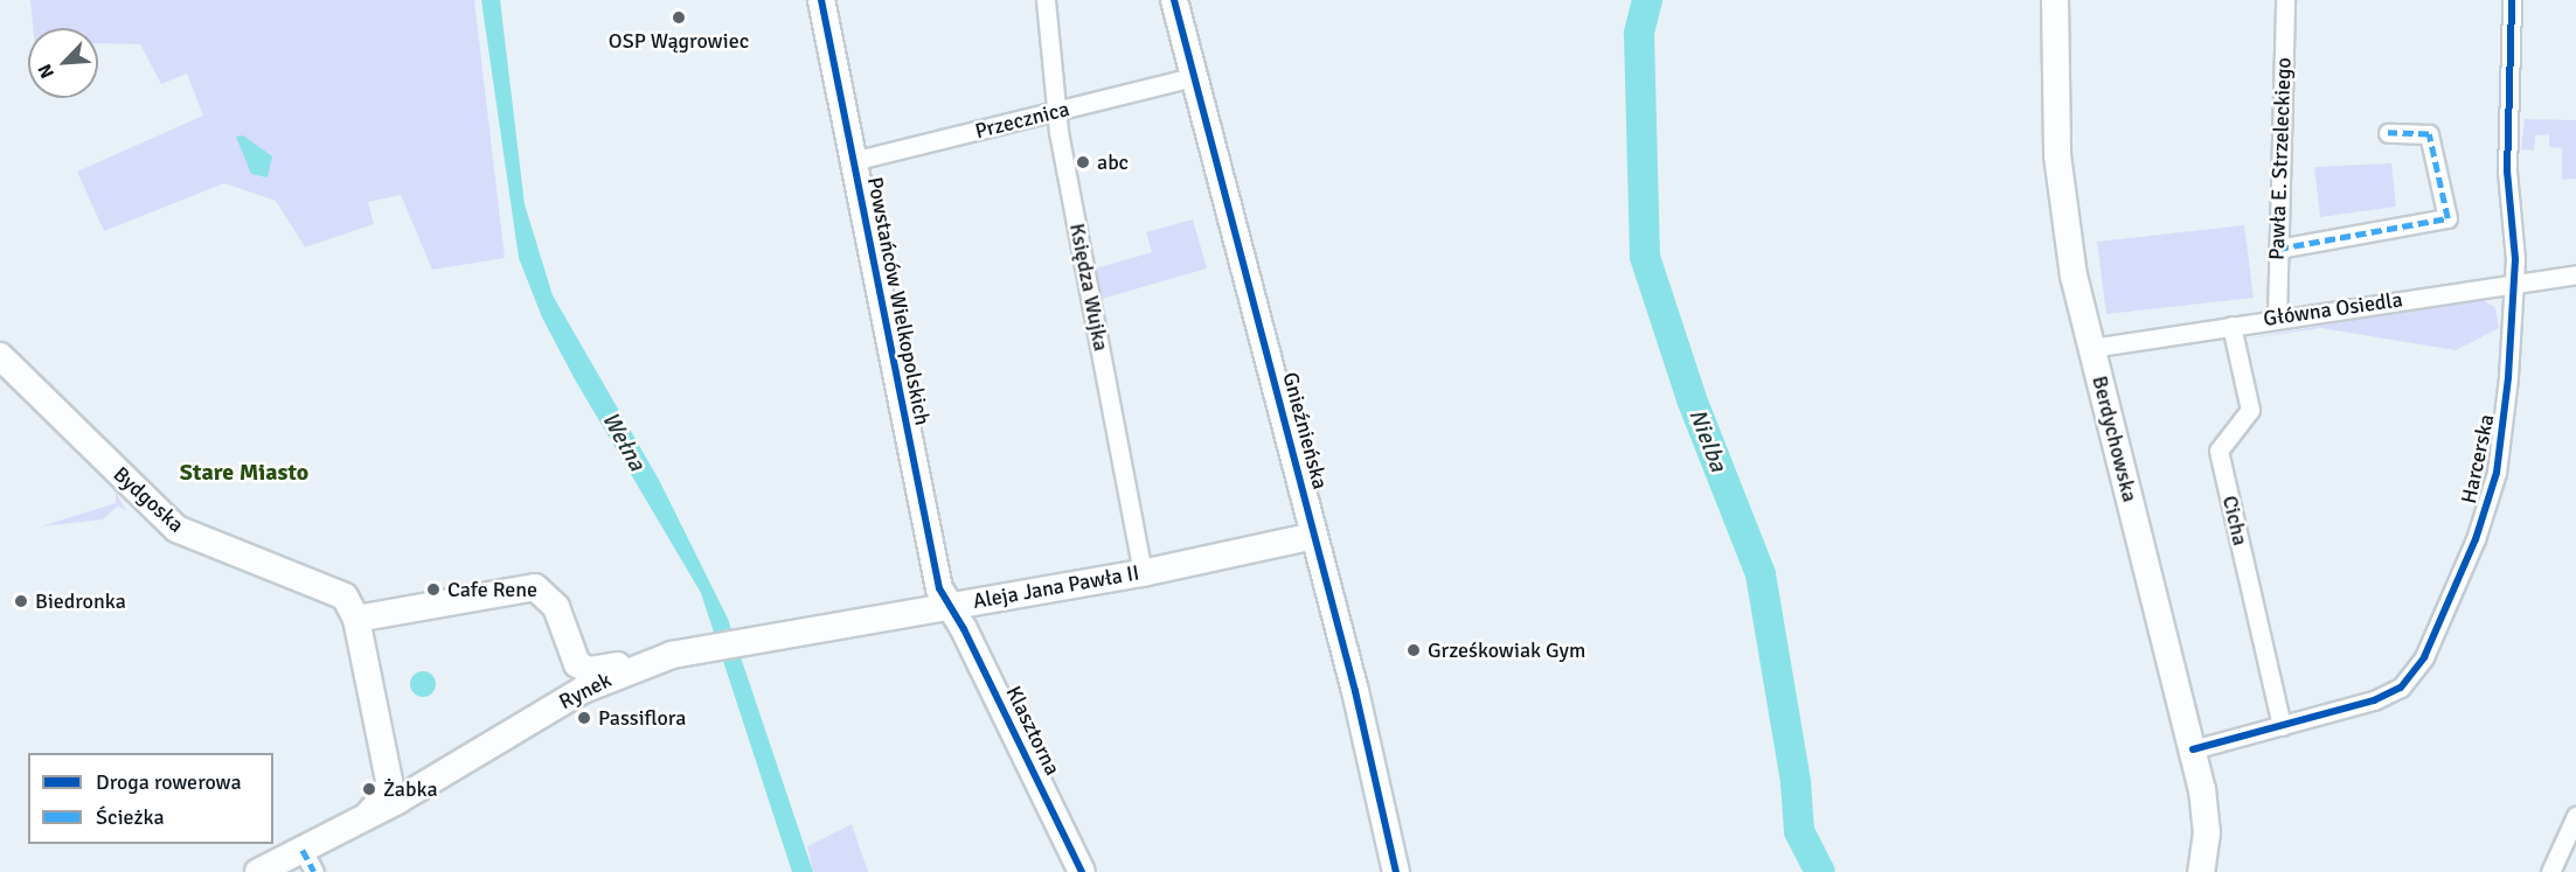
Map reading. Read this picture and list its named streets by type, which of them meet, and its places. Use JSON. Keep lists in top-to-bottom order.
{
  "streets": {
    "street": [
      "Przecznica",
      "Pawła E. Strzeleckiego",
      "Księdza Wujka",
      "Powstańców Wielkopolskich",
      "Główna Osiedla",
      "Gnieźnieńska",
      "Berdychowska",
      "Harcerska",
      "Bydgoska",
      "Cicha",
      "Aleja Jana Pawła II",
      "Rynek",
      "Klasztorna"
    ]
  },
  "crossings": [
    ["Przecznica", "Księdza Wujka"],
    ["Przecznica", "Powstańców Wielkopolskich"],
    ["Przecznica", "Gnieźnieńska"],
    ["Pawła E. Strzeleckiego", "Główna Osiedla"],
    ["Księdza Wujka", "Aleja Jana Pawła II"],
    ["Powstańców Wielkopolskich", "Aleja Jana Pawła II"],
    ["Powstańców Wielkopolskich", "Klasztorna"],
    ["Główna Osiedla", "Berdychowska"],
    ["Główna Osiedla", "Harcerska"],
    ["Główna Osiedla", "Cicha"],
    ["Gnieźnieńska", "Aleja Jana Pawła II"],
    ["Berdychowska", "Harcerska"],
    ["Harcerska", "Cicha"],
    ["Bydgoska", "Rynek"],
    ["Aleja Jana Pawła II", "Rynek"],
    ["Aleja Jana Pawła II", "Klasztorna"]
  ],
  "districts": ["Stare Miasto"],
  "water": ["Nielba", "Wełna"],
  "places": [
    "OSP Wągrowiec",
    "abc",
    "Cafe Rene",
    "Biedronka",
    "Grześkowiak Gym",
    "Passiflora",
    "Żabka"
  ],
  "legend": ["Droga rowerowa", "Ścieżka"],
  "north": "bottom left"
}
